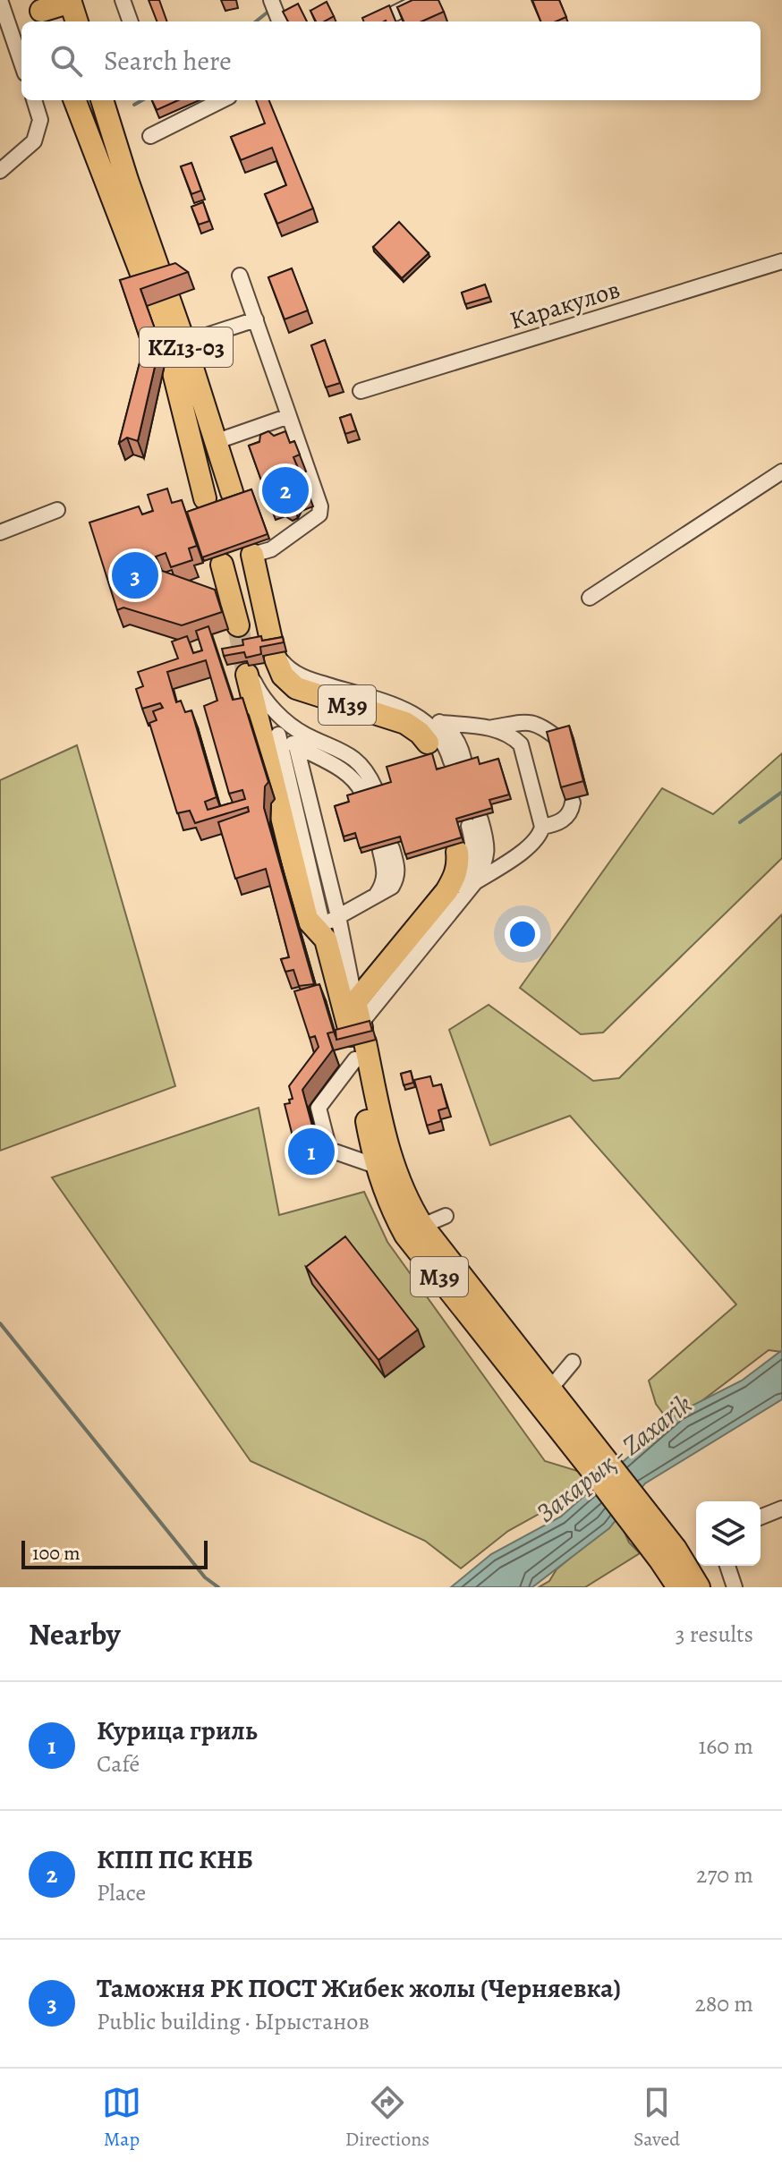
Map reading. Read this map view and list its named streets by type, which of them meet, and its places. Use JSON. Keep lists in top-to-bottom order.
{
  "streets": {
    "highway": ["KZ13-03", "M39"],
    "street": ["Каракулов"]
  },
  "water": ["Закарық - Zaxarik"],
  "scale_bar": "100 m",
  "page": {
    "search": "Search here",
    "pins": ["2", "3", "1"],
    "scale": "100 m",
    "heading": ["Nearby", "3 results"],
    "list": [
      {
        "mark": "1",
        "name": "Курица гриль",
        "note": "Café",
        "value": "160 m"
      },
      {
        "mark": "2",
        "name": "КПП ПС КНБ",
        "note": "Place",
        "value": "270 m"
      },
      {
        "mark": "3",
        "name": "Таможня РК ПОСТ Жибек жолы (Черняевка)",
        "note": "Public building · Ырыстанов",
        "value": "280 m"
      }
    ],
    "nav": ["Map", "Directions", "Saved"]
  }
}
